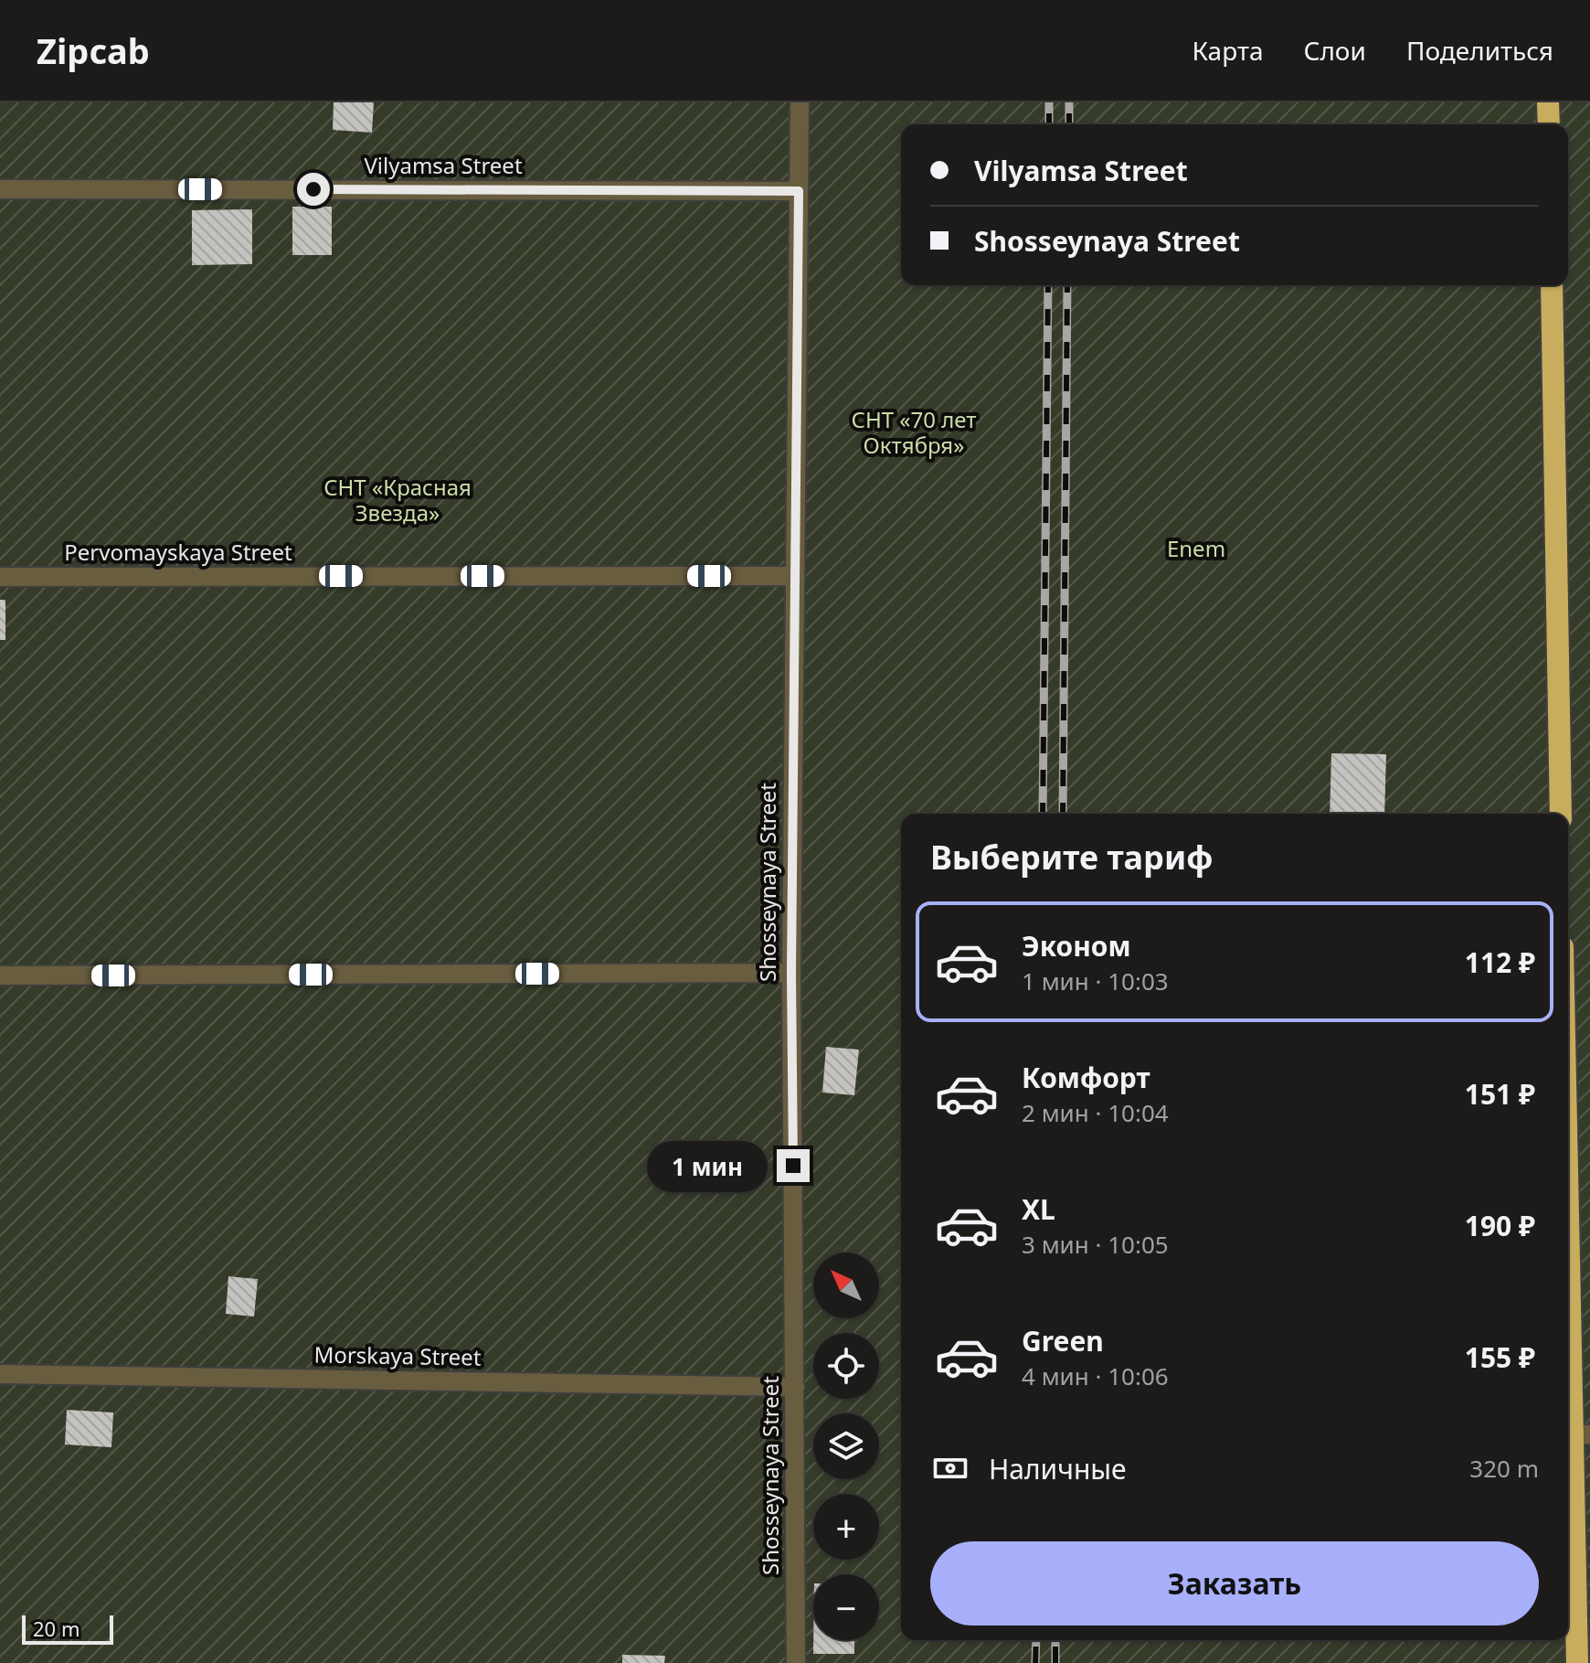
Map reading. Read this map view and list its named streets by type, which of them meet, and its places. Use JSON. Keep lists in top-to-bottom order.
{
  "streets": {
    "street": [
      "Vilyamsa Street",
      "Pervomayskaya Street",
      "Shosseynaya Street",
      "Morskaya Street"
    ]
  },
  "crossings": [
    ["Vilyamsa Street", "Shosseynaya Street"],
    ["Pervomayskaya Street", "Shosseynaya Street"],
    ["Shosseynaya Street", "Morskaya Street"]
  ],
  "parks": ["СНТ «70 лет Октября»", "СНТ «Красная Звезда»", "Enem"],
  "scale_bar": "20 m",
  "north": "top left",
  "page": {
    "header": "Zipcab",
    "nav": ["Карта", "Слои", "Поделиться"],
    "banner": ["Vilyamsa Street", "Shosseynaya Street"],
    "heading": "Выберите тариф",
    "list": [
      {
        "name": "Эконом",
        "note": "1 мин · 10:03",
        "value": "112 ₽"
      },
      {
        "name": "Комфорт",
        "note": "2 мин · 10:04",
        "value": "151 ₽"
      },
      {
        "name": "XL",
        "note": "3 мин · 10:05",
        "value": "190 ₽"
      },
      {
        "name": "Green",
        "note": "4 мин · 10:06",
        "value": "155 ₽"
      }
    ],
    "bubble": "1 мин",
    "map_buttons": ["+", "−"],
    "pay": ["Наличные", "320 m"],
    "buttons": "Заказать",
    "scale": "20 m"
  }
}
